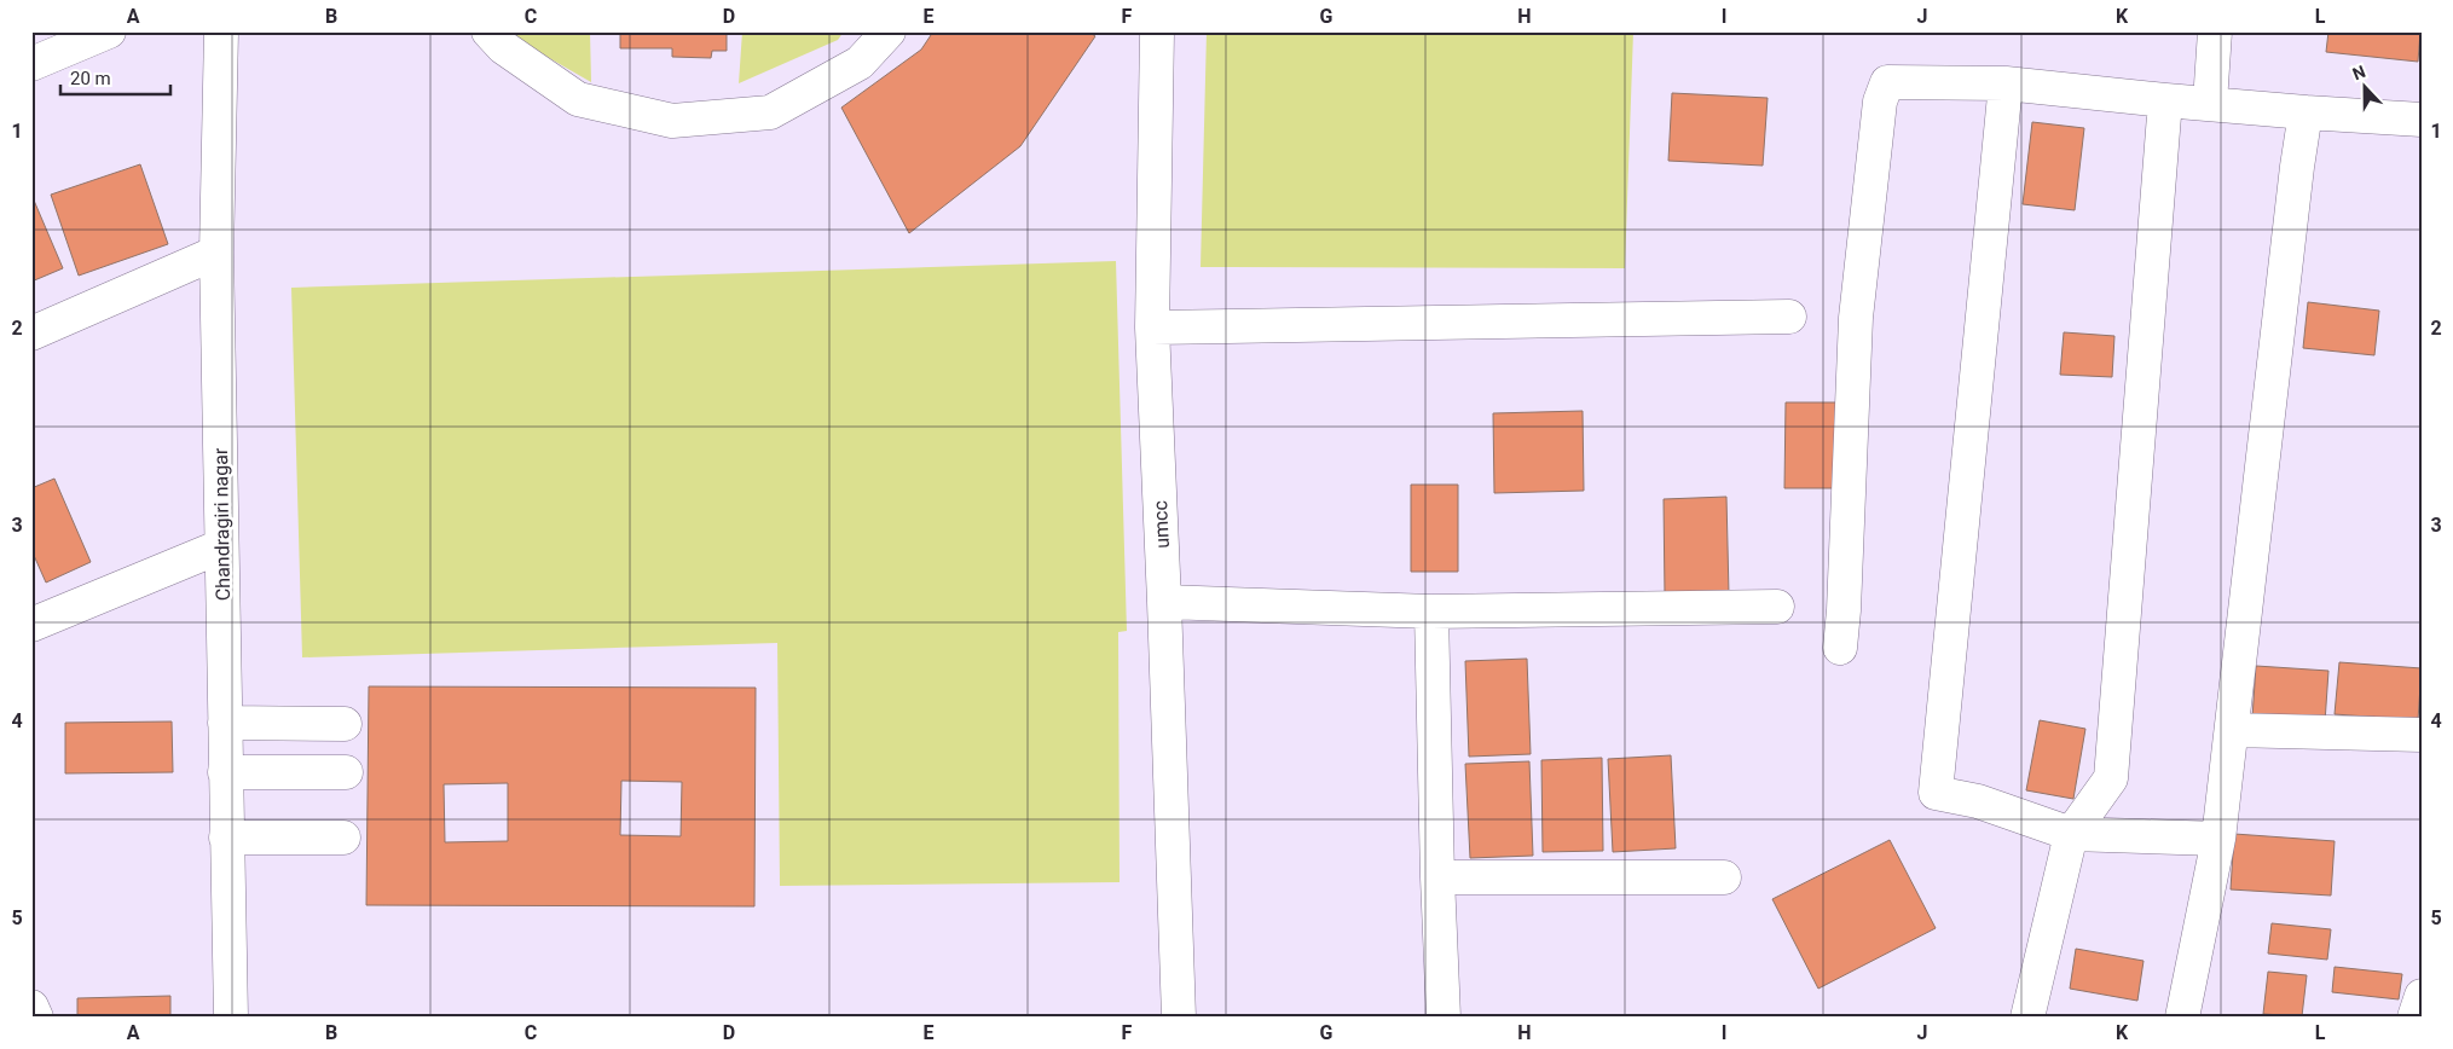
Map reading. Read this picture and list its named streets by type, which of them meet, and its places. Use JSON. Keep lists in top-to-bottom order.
{
  "streets": {
    "street": ["Chandragiri nagar", "umcc"]
  },
  "scale_bar": "20 m",
  "north": "top",
  "grid": {
    "columns": [
      "A",
      "B",
      "C",
      "D",
      "E",
      "F",
      "G",
      "H",
      "I",
      "J",
      "K",
      "L"
    ],
    "rows": [
      "1",
      "2",
      "3",
      "4",
      "5"
    ]
  }
}
